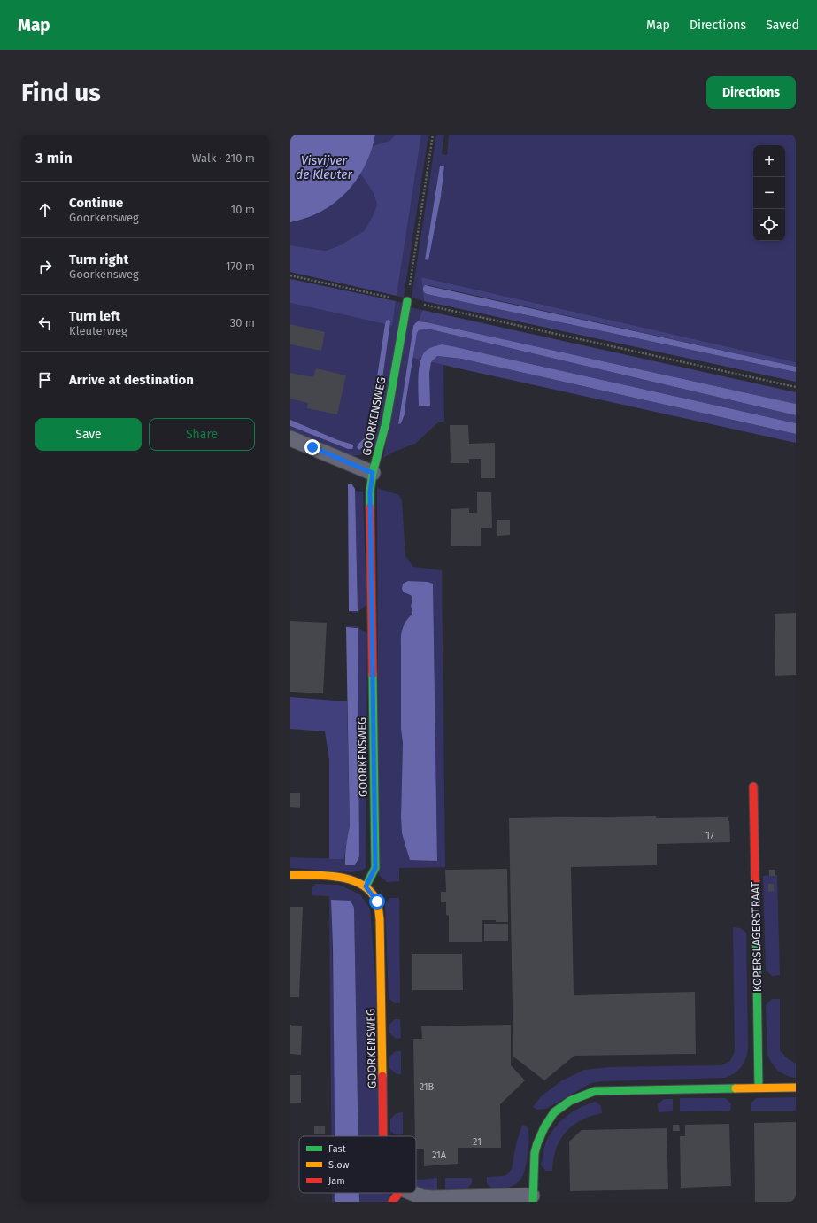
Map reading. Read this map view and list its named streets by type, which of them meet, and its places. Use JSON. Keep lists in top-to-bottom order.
{
  "streets": {
    "street": ["GOORKENSWEG", "KOPERSLAGERSTRAAT"]
  },
  "water": ["Visvijver de Kleuter"],
  "house_numbers": [
    "17",
    "21B",
    "21",
    "21A"
  ],
  "legend": ["Fast", "Slow", "Jam"],
  "page": {
    "header": "Map",
    "nav": ["Map", "Directions", "Saved"],
    "buttons": [
      "Directions",
      ["Save", "Share"]
    ],
    "title": "Find us",
    "heading": ["3 min", "Walk · 210 m"],
    "map_buttons": ["+", "−"],
    "list": [
      ["Continue", "Goorkensweg", "10 m"],
      ["Turn right", "Goorkensweg", "170 m"],
      ["Turn left", "Kleuterweg", "30 m"],
      "Arrive at destination"
    ]
  }
}
